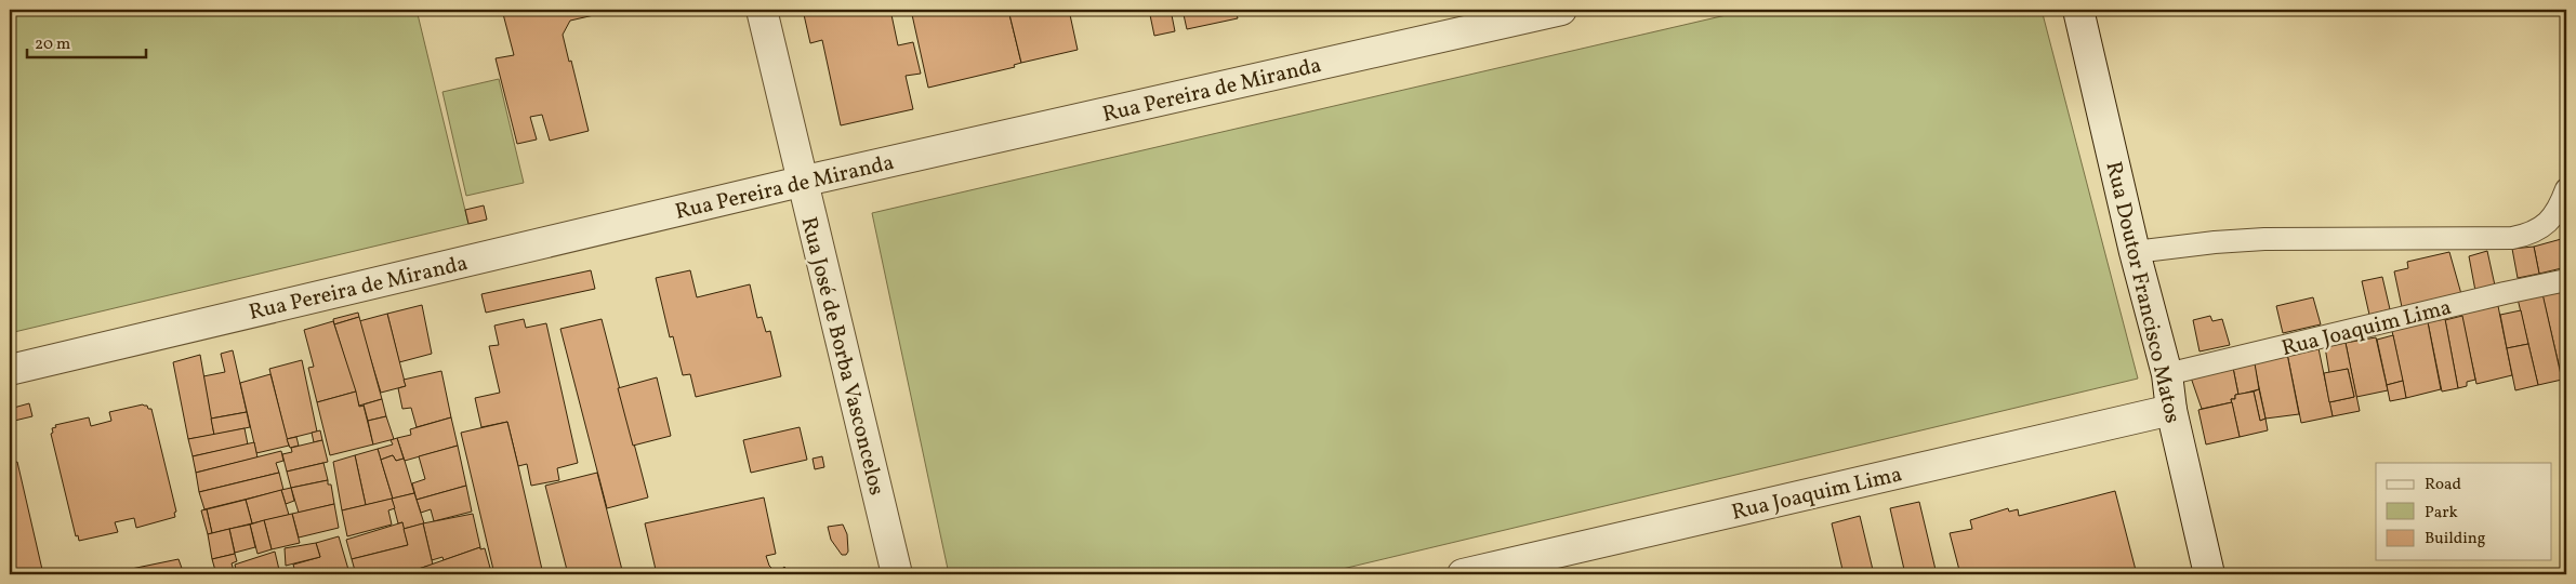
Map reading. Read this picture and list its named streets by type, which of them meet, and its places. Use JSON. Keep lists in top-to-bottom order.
{
  "streets": {
    "street": [
      "Rua Pereira de Miranda",
      "Rua Doutor Francisco Matos",
      "Rua Joaquim Lima",
      "Rua José de Borba Vasconcelos"
    ]
  },
  "crossings": [
    ["Rua Pereira de Miranda", "Rua José de Borba Vasconcelos"],
    ["Rua Doutor Francisco Matos", "Rua Joaquim Lima"]
  ],
  "legend": ["Road", "Park", "Building"],
  "scale_bar": "20 m"
}
